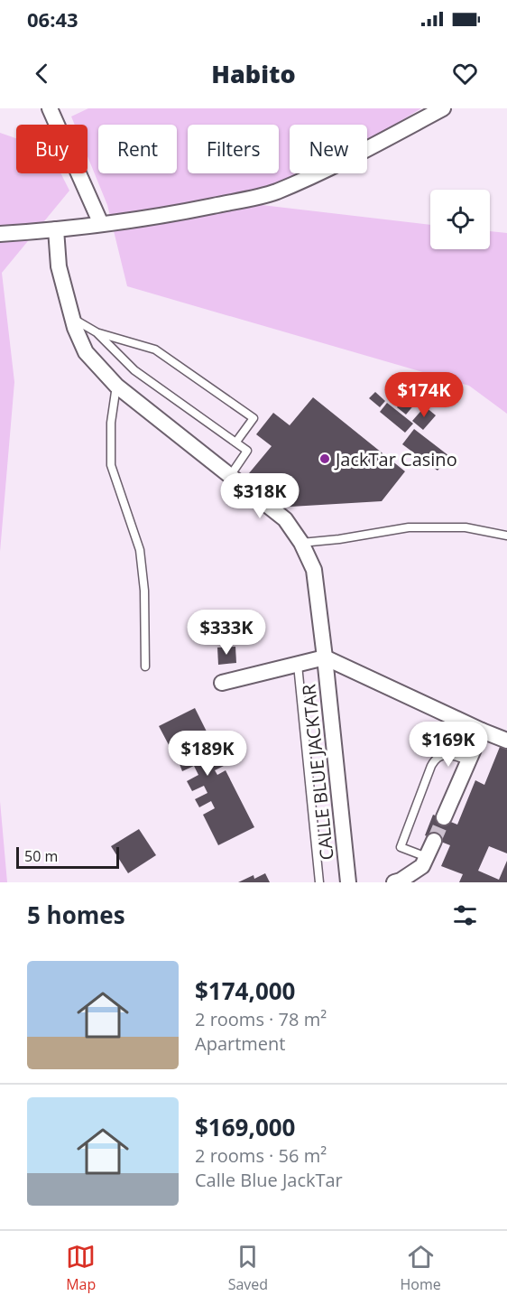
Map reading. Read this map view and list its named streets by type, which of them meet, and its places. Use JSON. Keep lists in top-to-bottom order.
{
  "streets": {
    "street": ["CALLE BLUE JACKTAR"]
  },
  "places": ["JackTar Casino"],
  "scale_bar": "50 m",
  "page": {
    "status": "06:43",
    "header": "Habito",
    "chip": [
      "Buy",
      "Rent",
      "Filters",
      "New"
    ],
    "price": [
      "$174K",
      "$318K",
      "$333K",
      "$169K",
      "$189K"
    ],
    "scale": "50 m",
    "heading": "5 homes",
    "list": [
      {
        "name": "$174,000",
        "note": "2 rooms · 78 m² · Apartment"
      },
      {
        "name": "$169,000",
        "note": "2 rooms · 56 m² · Calle Blue JackTar"
      }
    ],
    "tabs": ["Map", "Saved", "Home"]
  }
}
